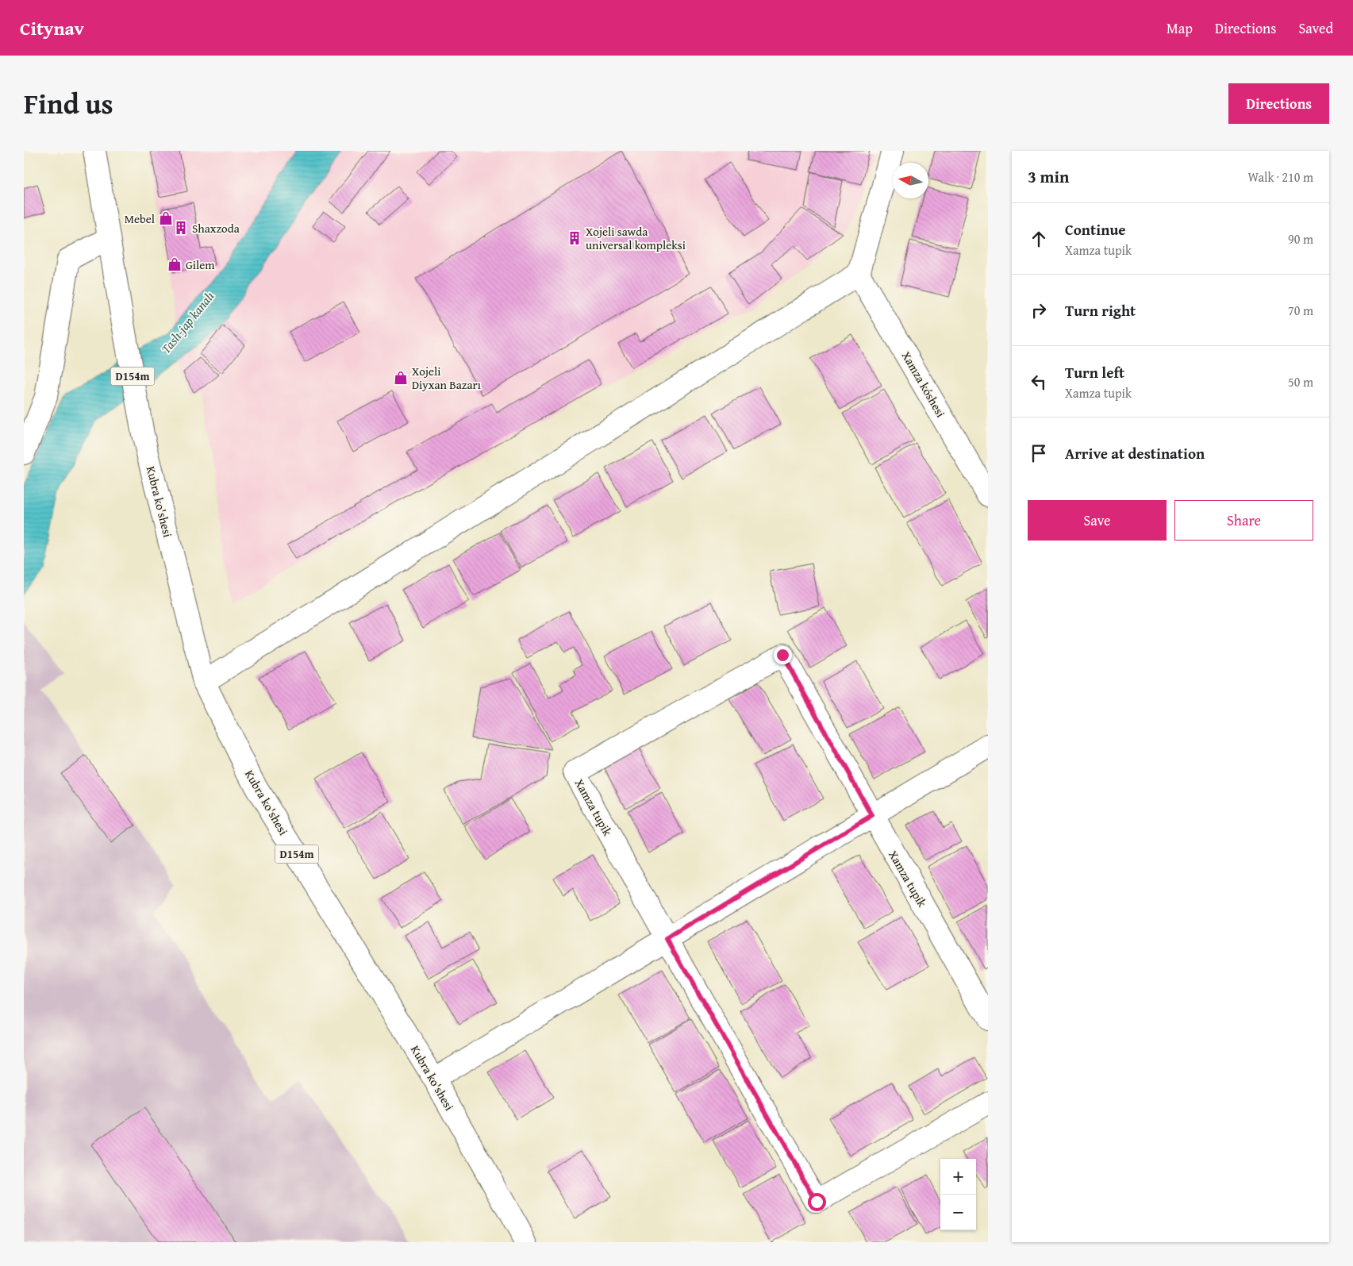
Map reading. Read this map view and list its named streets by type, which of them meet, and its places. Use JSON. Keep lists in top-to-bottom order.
{
  "streets": {
    "street": [
      "D154m",
      "Xamza kóshesi",
      "Kubra ko'shesi",
      "Xamza tupik"
    ]
  },
  "crossings": [
    ["D154m", "Kubra ko'shesi"]
  ],
  "water": ["Taslı-jap kanalı"],
  "places": {
    "shop": ["Mebel", "Gilem", "Xojeli Diyxan Bazarı"],
    "building": ["Shaxzoda", "Xojeli sawda universal kompleksi"]
  },
  "north": "left",
  "page": {
    "header": "Citynav",
    "nav": ["Map", "Directions", "Saved"],
    "title": "Find us",
    "buttons": [
      "Directions",
      ["Save", "Share"]
    ],
    "heading": ["3 min", "Walk · 210 m"],
    "list": [
      ["Continue", "Xamza tupik", "90 m"],
      ["Turn right", "70 m"],
      ["Turn left", "Xamza tupik", "50 m"],
      "Arrive at destination"
    ],
    "map_buttons": ["+", "−"]
  }
}
